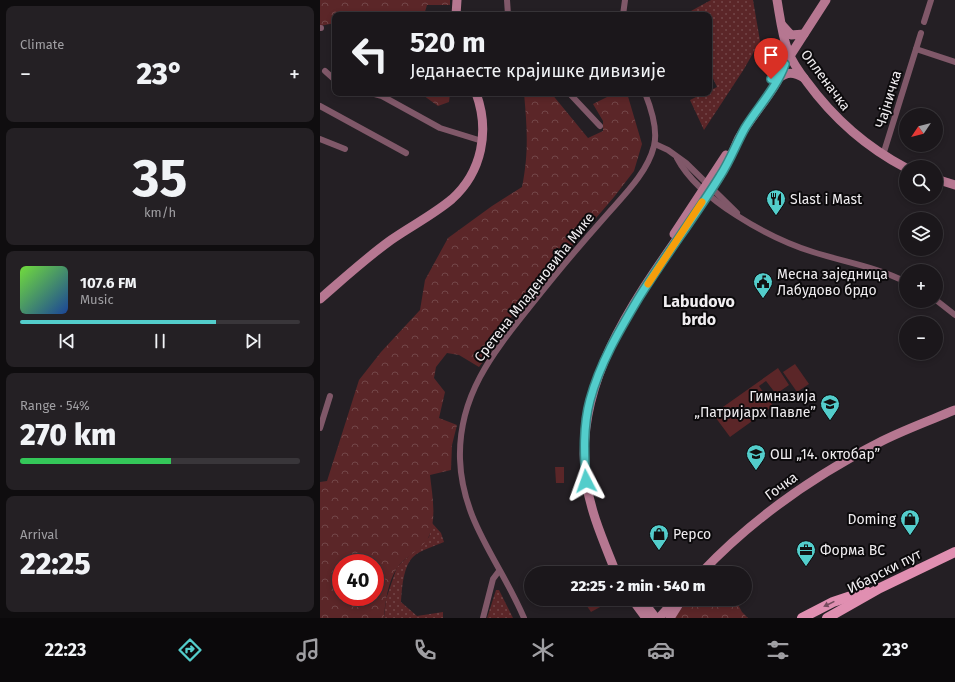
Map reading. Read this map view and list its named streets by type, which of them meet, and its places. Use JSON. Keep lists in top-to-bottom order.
{
  "streets": {
    "main road": ["Ибарски пут"],
    "street": [
      "Опленачка",
      "Чајничка",
      "Сретена Младеновића Мике",
      "Гочка"
    ]
  },
  "crossings": [
    ["Опленачка", "Чајничка"]
  ],
  "districts": ["Labudovo brdo"],
  "places": {
    "restaurant": ["Slast i Mast"],
    "public building": ["Месна заједница Лабудово брдо"],
    "school or university": ["Гимназија „Патријарх Павле”", "ОШ „14. октобар”"],
    "shop": ["Doming", "Pepco"],
    "office": ["Форма ВС"]
  },
  "north": "bottom left",
  "page": {
    "tile": [
      "Climate",
      ["35", "km/h"],
      ["Range · 54%", "270 km"],
      ["Arrival", "22:25"]
    ],
    "turn": ["520 m", "Једанаесте крајишке дивизије"],
    "heat": ["−", "23°", "+"],
    "map_buttons": ["+", "−"],
    "song": ["107.6 FM", "Music"],
    "limit": "40",
    "trip": "22:25 · 2 min · 540 m",
    "tabs": ["22:23", "23°"]
  }
}
